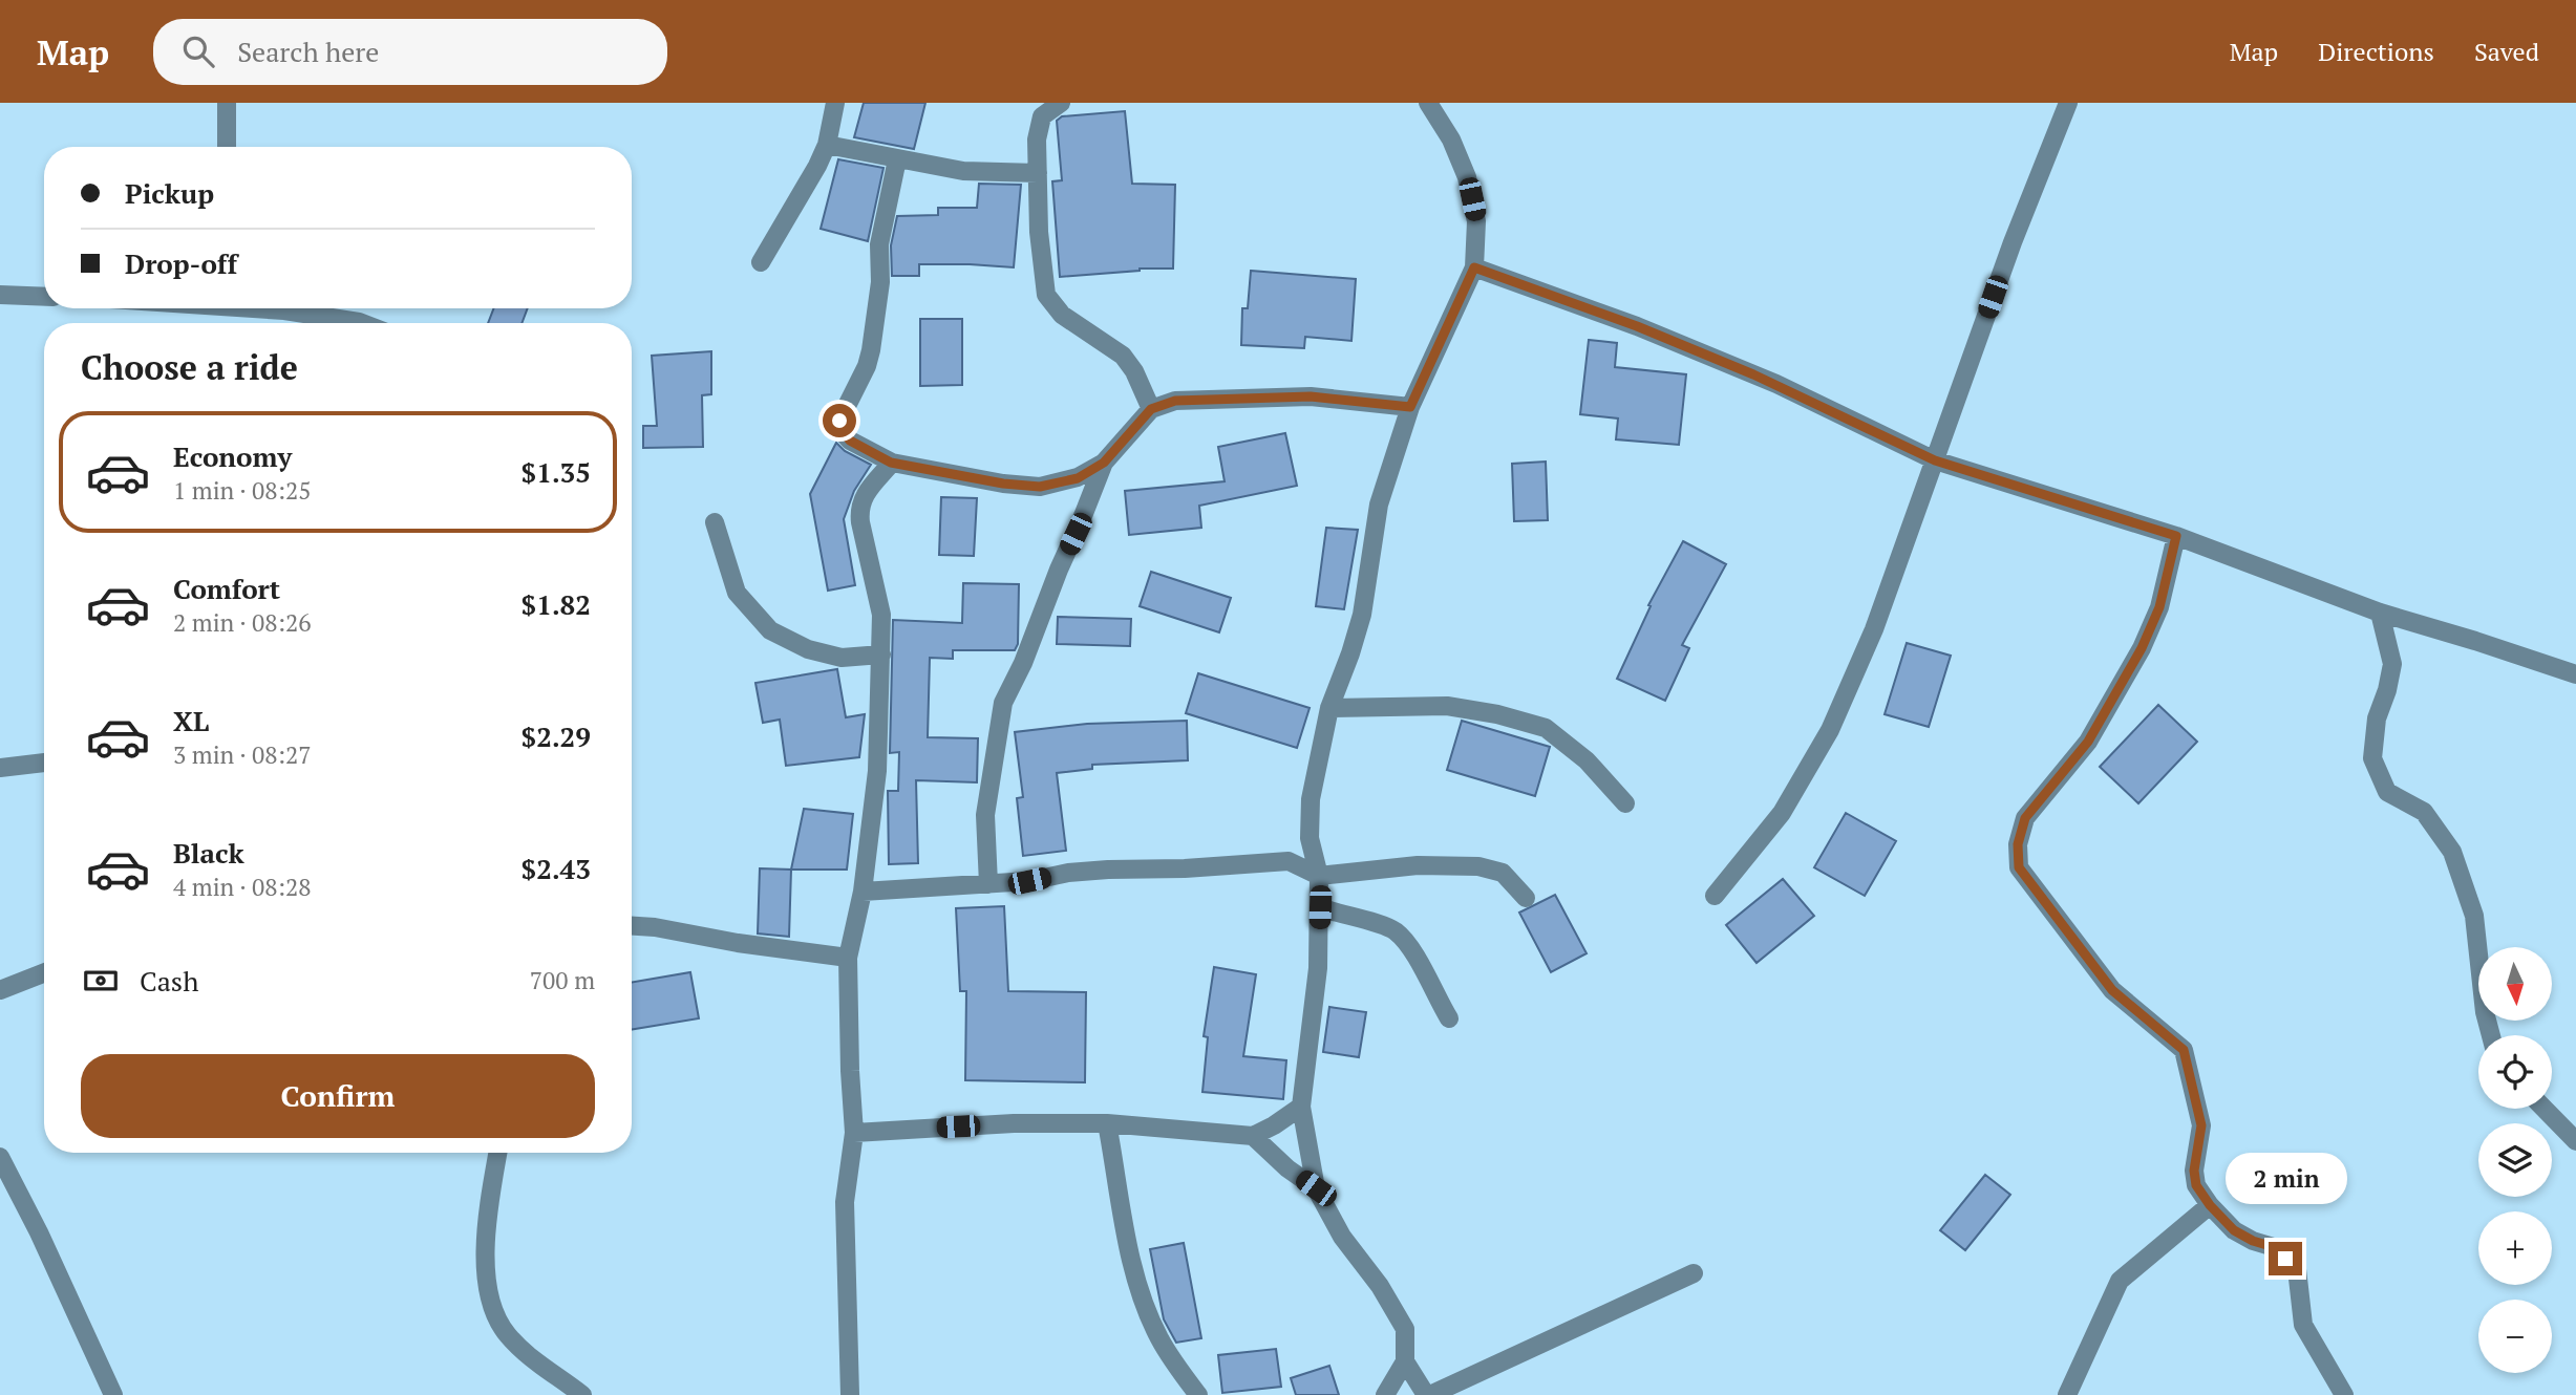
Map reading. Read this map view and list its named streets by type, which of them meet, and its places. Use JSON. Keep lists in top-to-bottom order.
{
  "north": "bottom",
  "page": {
    "header": "Map",
    "search": "Search here",
    "nav": ["Map", "Directions", "Saved"],
    "banner": ["Pickup", "Drop-off"],
    "heading": "Choose a ride",
    "list": [
      {
        "name": "Economy",
        "note": "1 min · 08:25",
        "value": "$1.35"
      },
      {
        "name": "Comfort",
        "note": "2 min · 08:26",
        "value": "$1.82"
      },
      {
        "name": "XL",
        "note": "3 min · 08:27",
        "value": "$2.29"
      },
      {
        "name": "Black",
        "note": "4 min · 08:28",
        "value": "$2.43"
      }
    ],
    "pay": ["Cash", "700 m"],
    "map_buttons": ["+", "−"],
    "buttons": "Confirm",
    "bubble": "2 min"
  }
}
